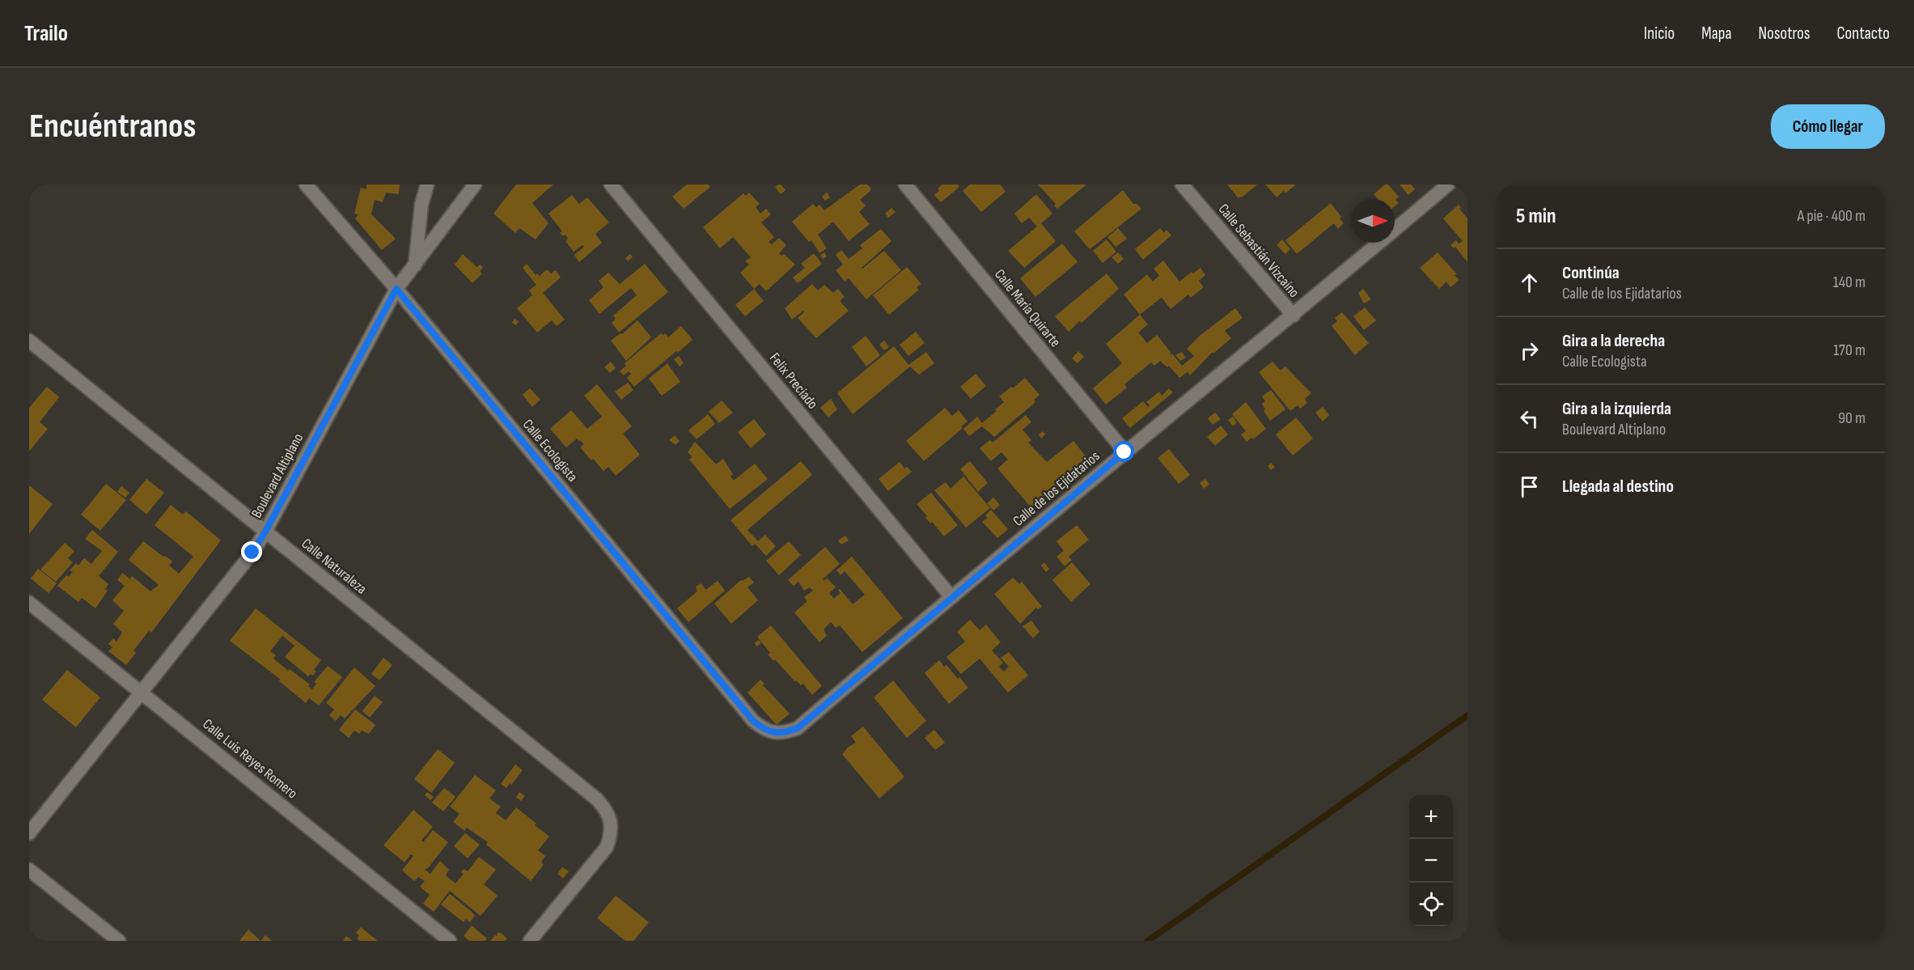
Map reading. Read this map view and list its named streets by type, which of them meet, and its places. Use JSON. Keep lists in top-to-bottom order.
{
  "streets": {
    "street": [
      "Calle Sebastián Vizcaíno",
      "Calle María Quirarte",
      "Felix Preciado",
      "Calle Ecologista",
      "Boulevard Altiplano",
      "Calle de los Ejidatarios",
      "Calle Naturaleza",
      "Calle Luis Reyes Romero"
    ]
  },
  "crossings": [
    ["Calle Sebastián Vizcaíno", "Calle de los Ejidatarios"],
    ["Calle María Quirarte", "Calle de los Ejidatarios"],
    ["Felix Preciado", "Calle de los Ejidatarios"],
    ["Calle Ecologista", "Boulevard Altiplano"],
    ["Calle Ecologista", "Calle de los Ejidatarios"],
    ["Boulevard Altiplano", "Calle Naturaleza"],
    ["Boulevard Altiplano", "Calle Luis Reyes Romero"]
  ],
  "north": "right",
  "page": {
    "header": "Trailo",
    "nav": [
      "Inicio",
      "Mapa",
      "Nosotros",
      "Contacto"
    ],
    "buttons": "Cómo llegar",
    "title": "Encuéntranos",
    "heading": ["5 min", "A pie · 400 m"],
    "list": [
      ["Continúa", "Calle de los Ejidatarios", "140 m"],
      ["Gira a la derecha", "Calle Ecologista", "170 m"],
      ["Gira a la izquierda", "Boulevard Altiplano", "90 m"],
      "Llegada al destino"
    ],
    "map_buttons": ["+", "−"]
  }
}
